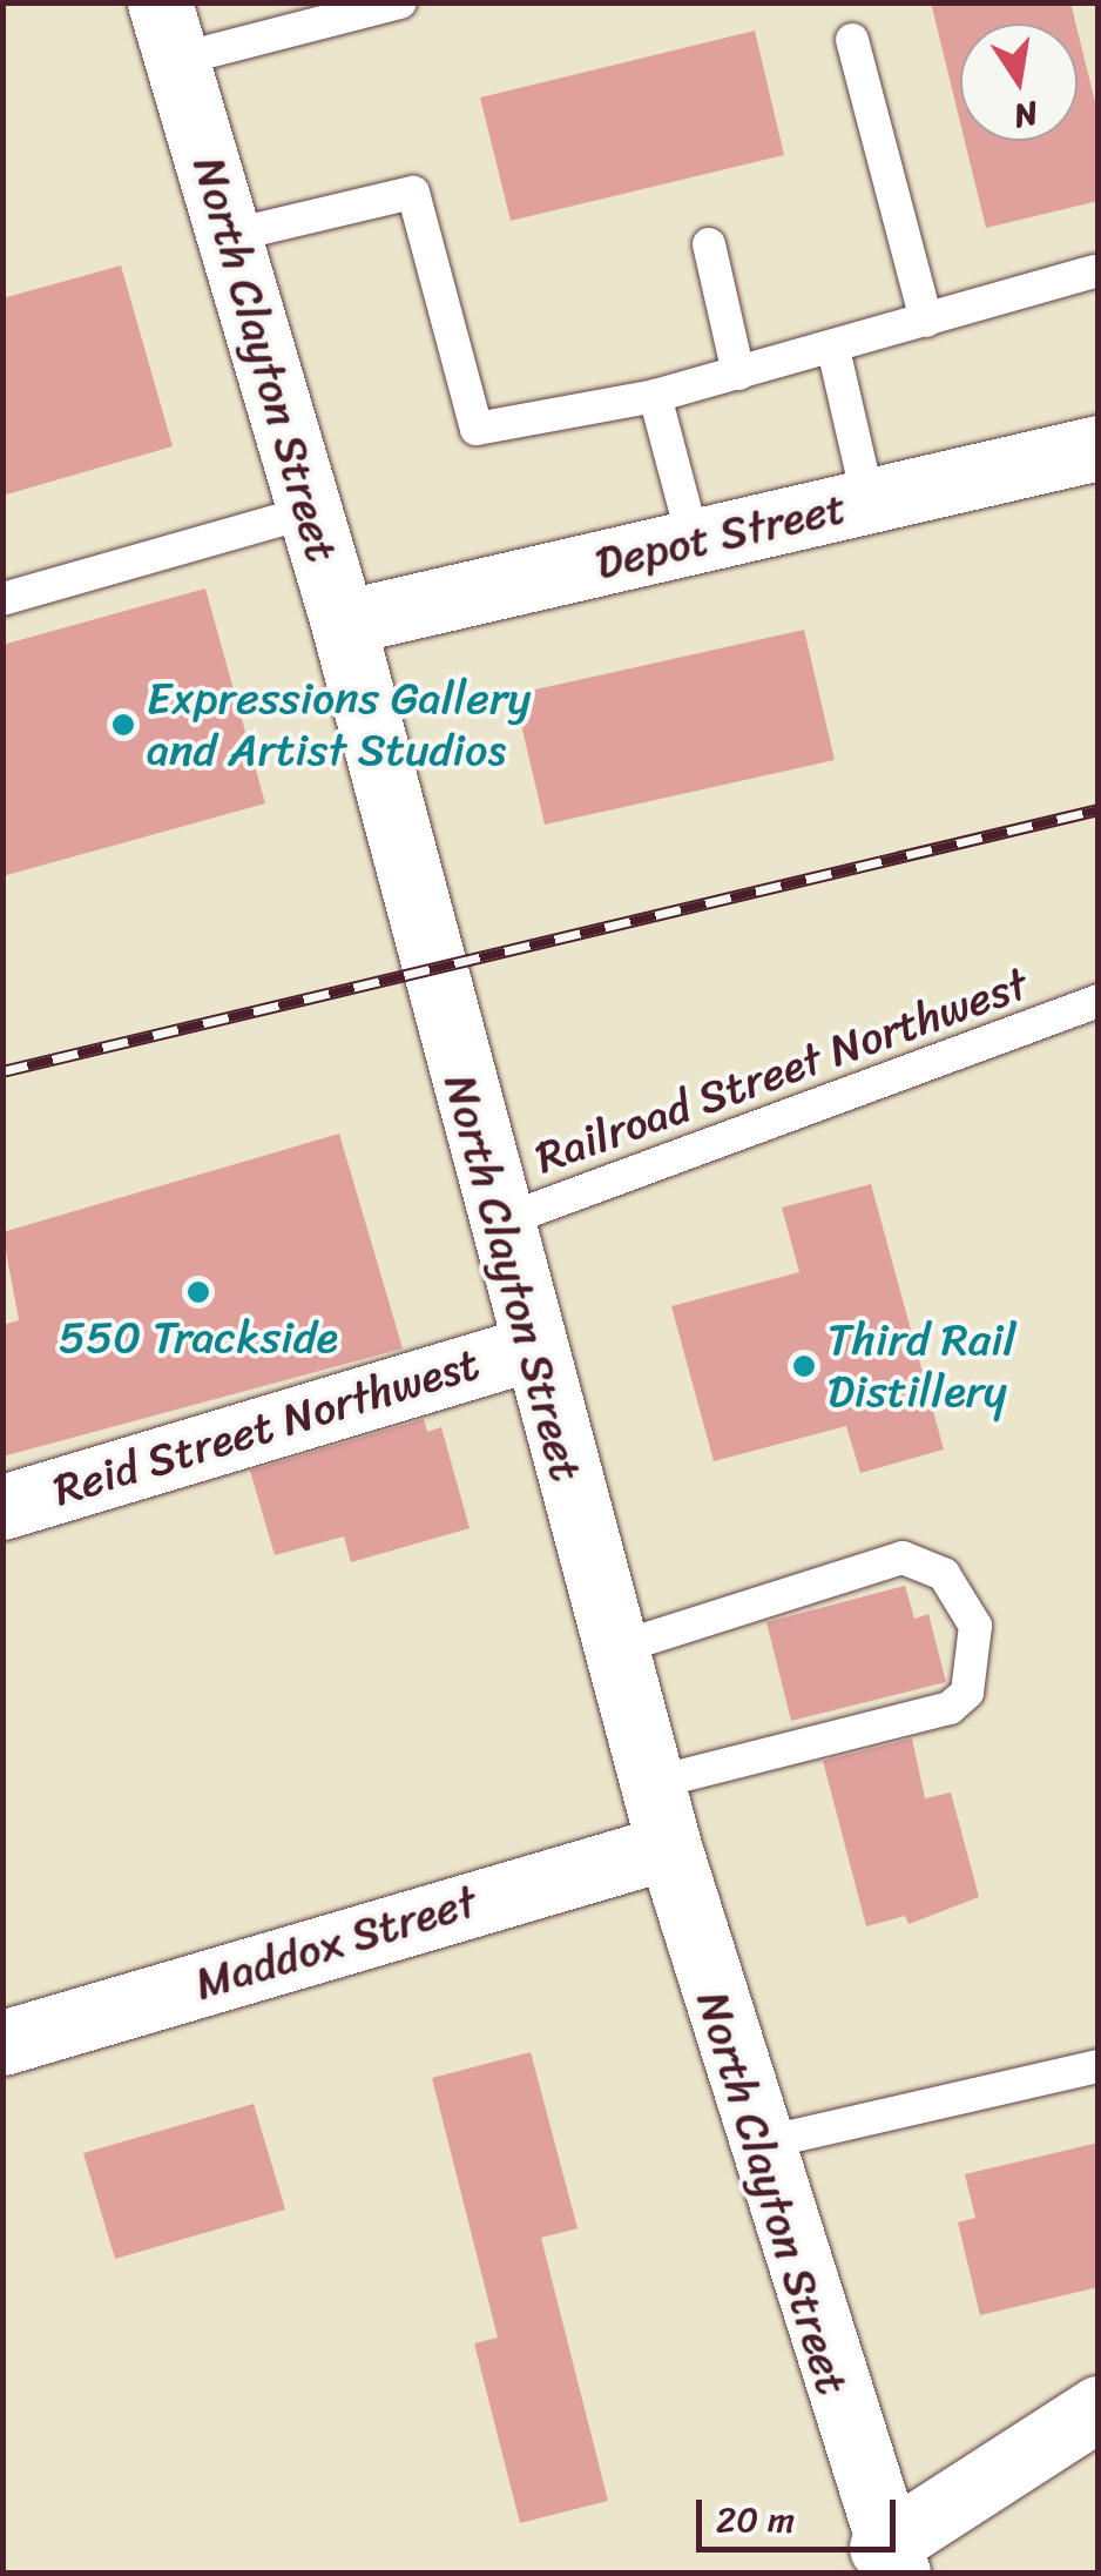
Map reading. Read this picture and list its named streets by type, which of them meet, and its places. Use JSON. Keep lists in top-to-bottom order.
{
  "streets": {
    "street": [
      "North Clayton Street",
      "Depot Street",
      "Reid Street Northwest",
      "Maddox Street"
    ],
    "lane": ["Railroad Street Northwest"]
  },
  "crossings": [
    ["North Clayton Street", "Depot Street"],
    ["North Clayton Street", "Railroad Street Northwest"],
    ["North Clayton Street", "Reid Street Northwest"],
    ["North Clayton Street", "Maddox Street"]
  ],
  "places": ["Expressions Gallery and Artist Studios", "550 Trackside", "Third Rail Distillery"],
  "scale_bar": "20 m",
  "north": "bottom"
}
